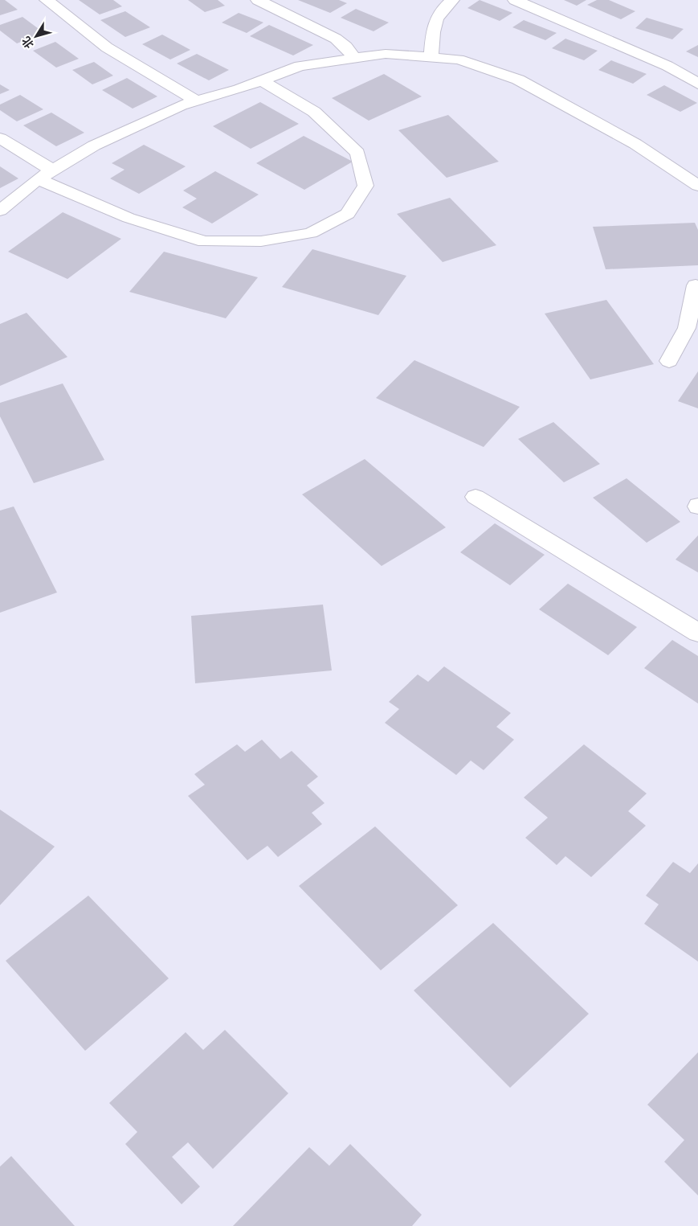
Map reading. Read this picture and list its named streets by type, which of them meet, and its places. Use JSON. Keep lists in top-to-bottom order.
{
  "north": "bottom left"
}
